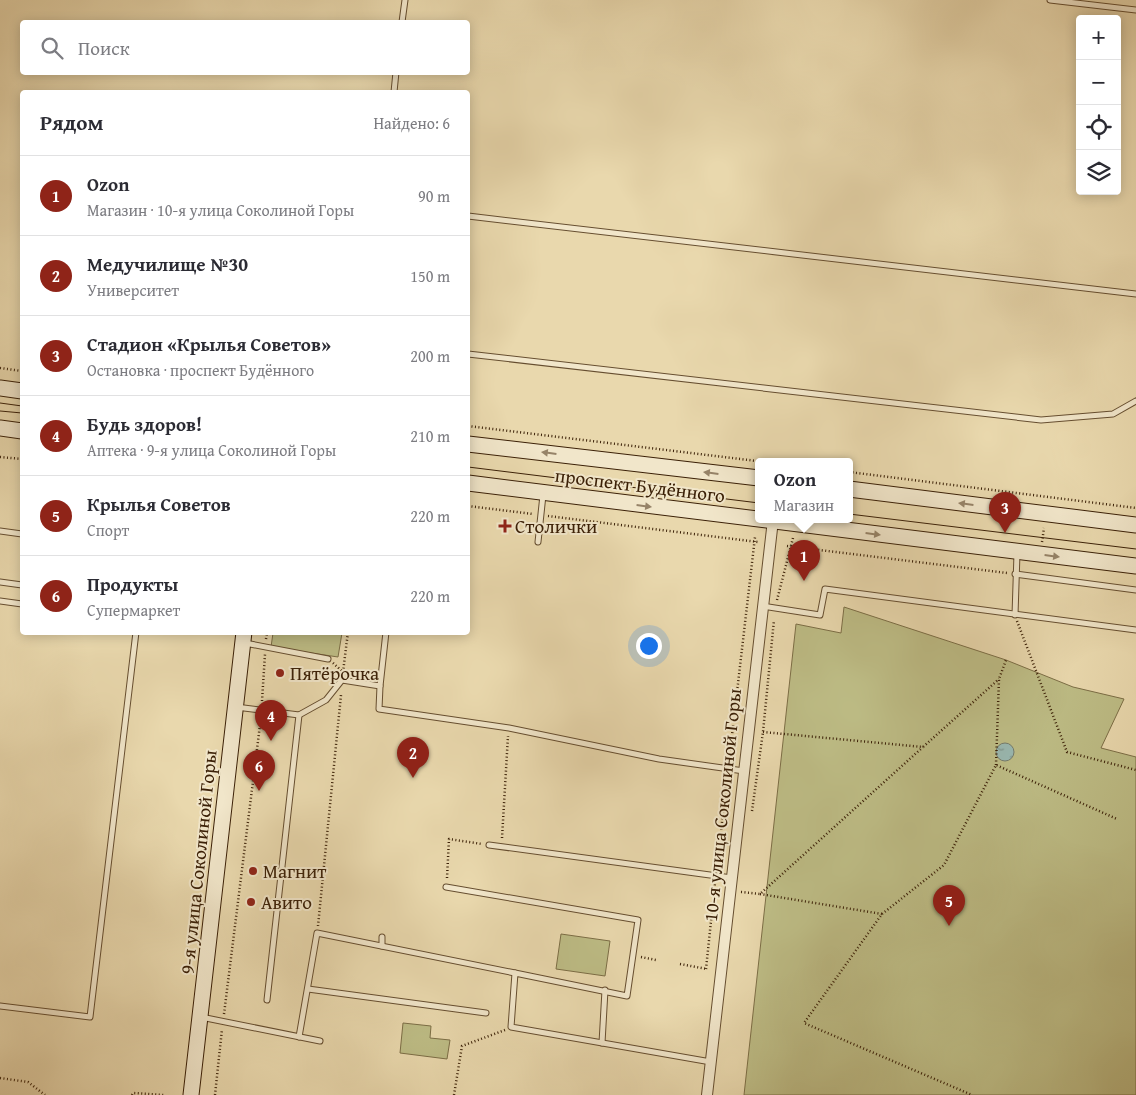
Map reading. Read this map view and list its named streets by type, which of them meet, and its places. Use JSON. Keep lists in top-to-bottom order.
{
  "streets": {
    "main road": ["проспект Будённого", "9-я улица Соколиной Горы"],
    "street": ["10-я улица Соколиной Горы"]
  },
  "places": {
    "health": ["Столички"],
    "other": ["Пятёрочка", "Магнит", "Авито"]
  },
  "page": {
    "map_buttons": ["+", "−"],
    "search": "Поиск",
    "heading": ["Рядом", "Найдено: 6"],
    "list": [
      {
        "mark": "1",
        "name": "Ozon",
        "note": "Магазин · 10-я улица Соколиной Горы",
        "value": "90 m"
      },
      {
        "mark": "2",
        "name": "Медучилище №30",
        "note": "Университет",
        "value": "150 m"
      },
      {
        "mark": "3",
        "name": "Стадион «Крылья Советов»",
        "note": "Остановка · проспект Будённого",
        "value": "200 m"
      },
      {
        "mark": "4",
        "name": "Будь здоров!",
        "note": "Аптека · 9-я улица Соколиной Горы",
        "value": "210 m"
      },
      {
        "mark": "5",
        "name": "Крылья Советов",
        "note": "Спорт",
        "value": "220 m"
      },
      {
        "mark": "6",
        "name": "Продукты",
        "note": "Супермаркет",
        "value": "220 m"
      }
    ],
    "popup": ["Ozon", "Магазин"],
    "pins": [
      "3",
      "1",
      "4",
      "2",
      "6",
      "5"
    ]
  }
}
